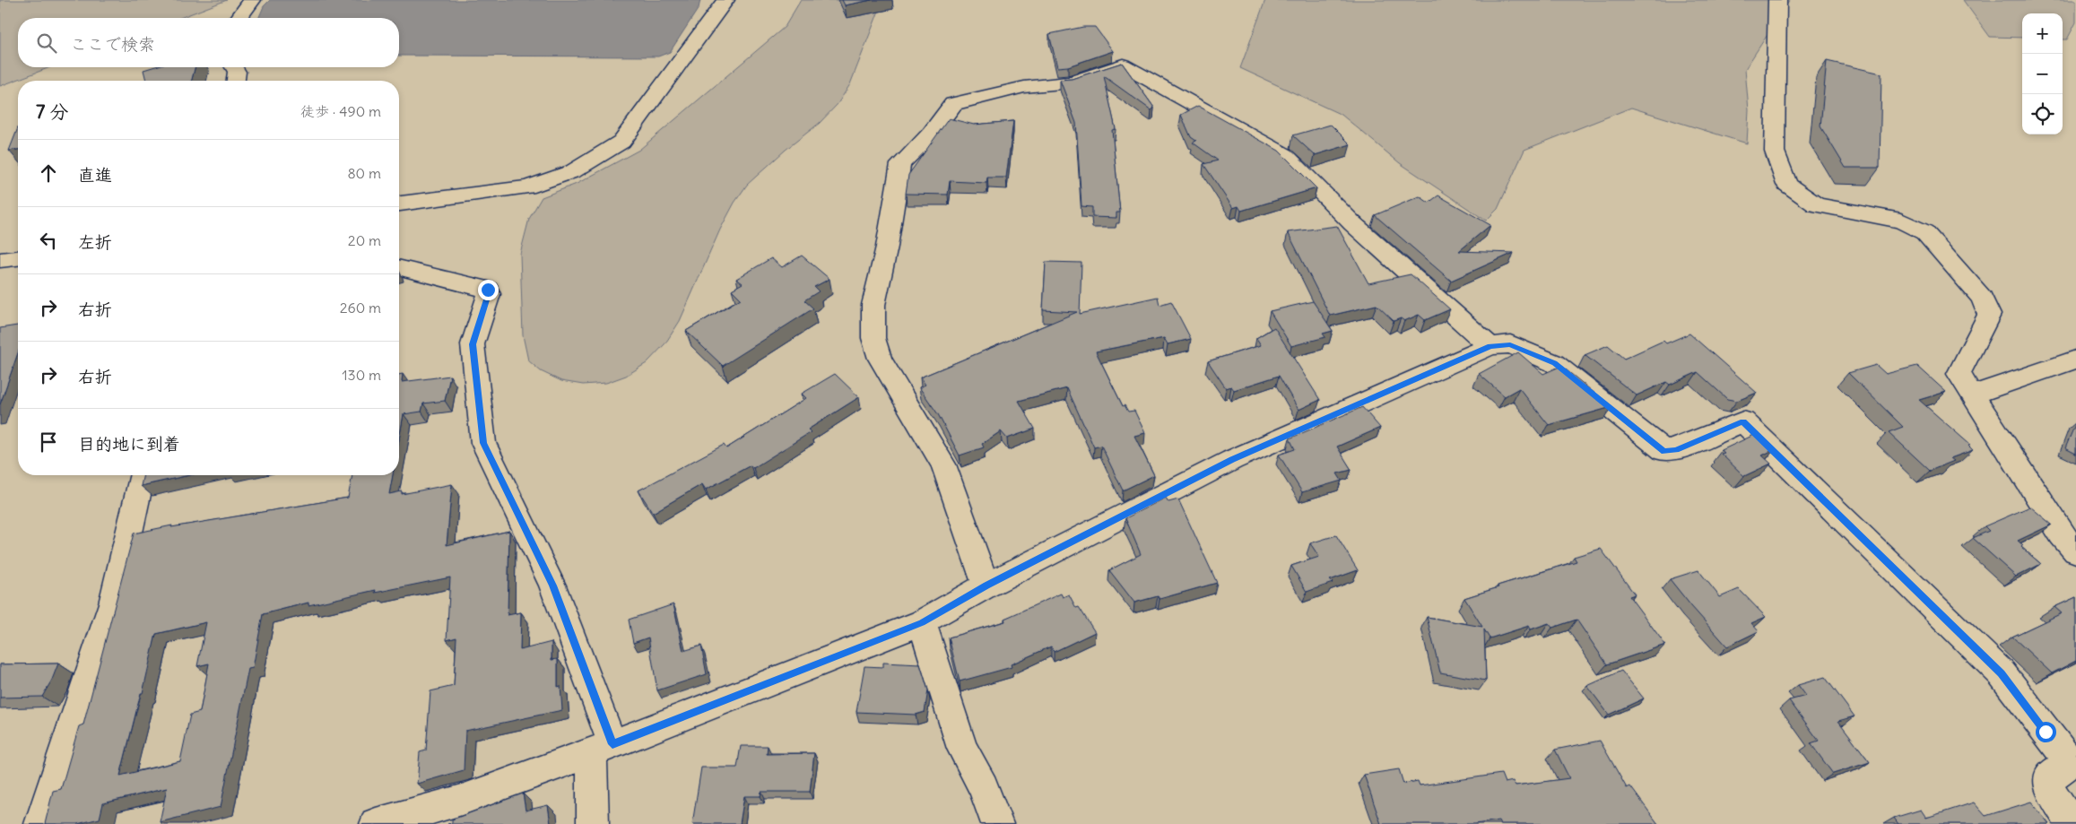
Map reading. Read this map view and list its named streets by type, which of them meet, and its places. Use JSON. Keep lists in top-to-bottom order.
{
  "page": {
    "map_buttons": ["+", "−"],
    "search": "ここで検索",
    "heading": ["7 分", "徒歩 · 490 m"],
    "list": [
      ["直進", "80 m"],
      ["左折", "20 m"],
      ["右折", "260 m"],
      ["右折", "130 m"],
      "目的地に到着"
    ]
  }
}
